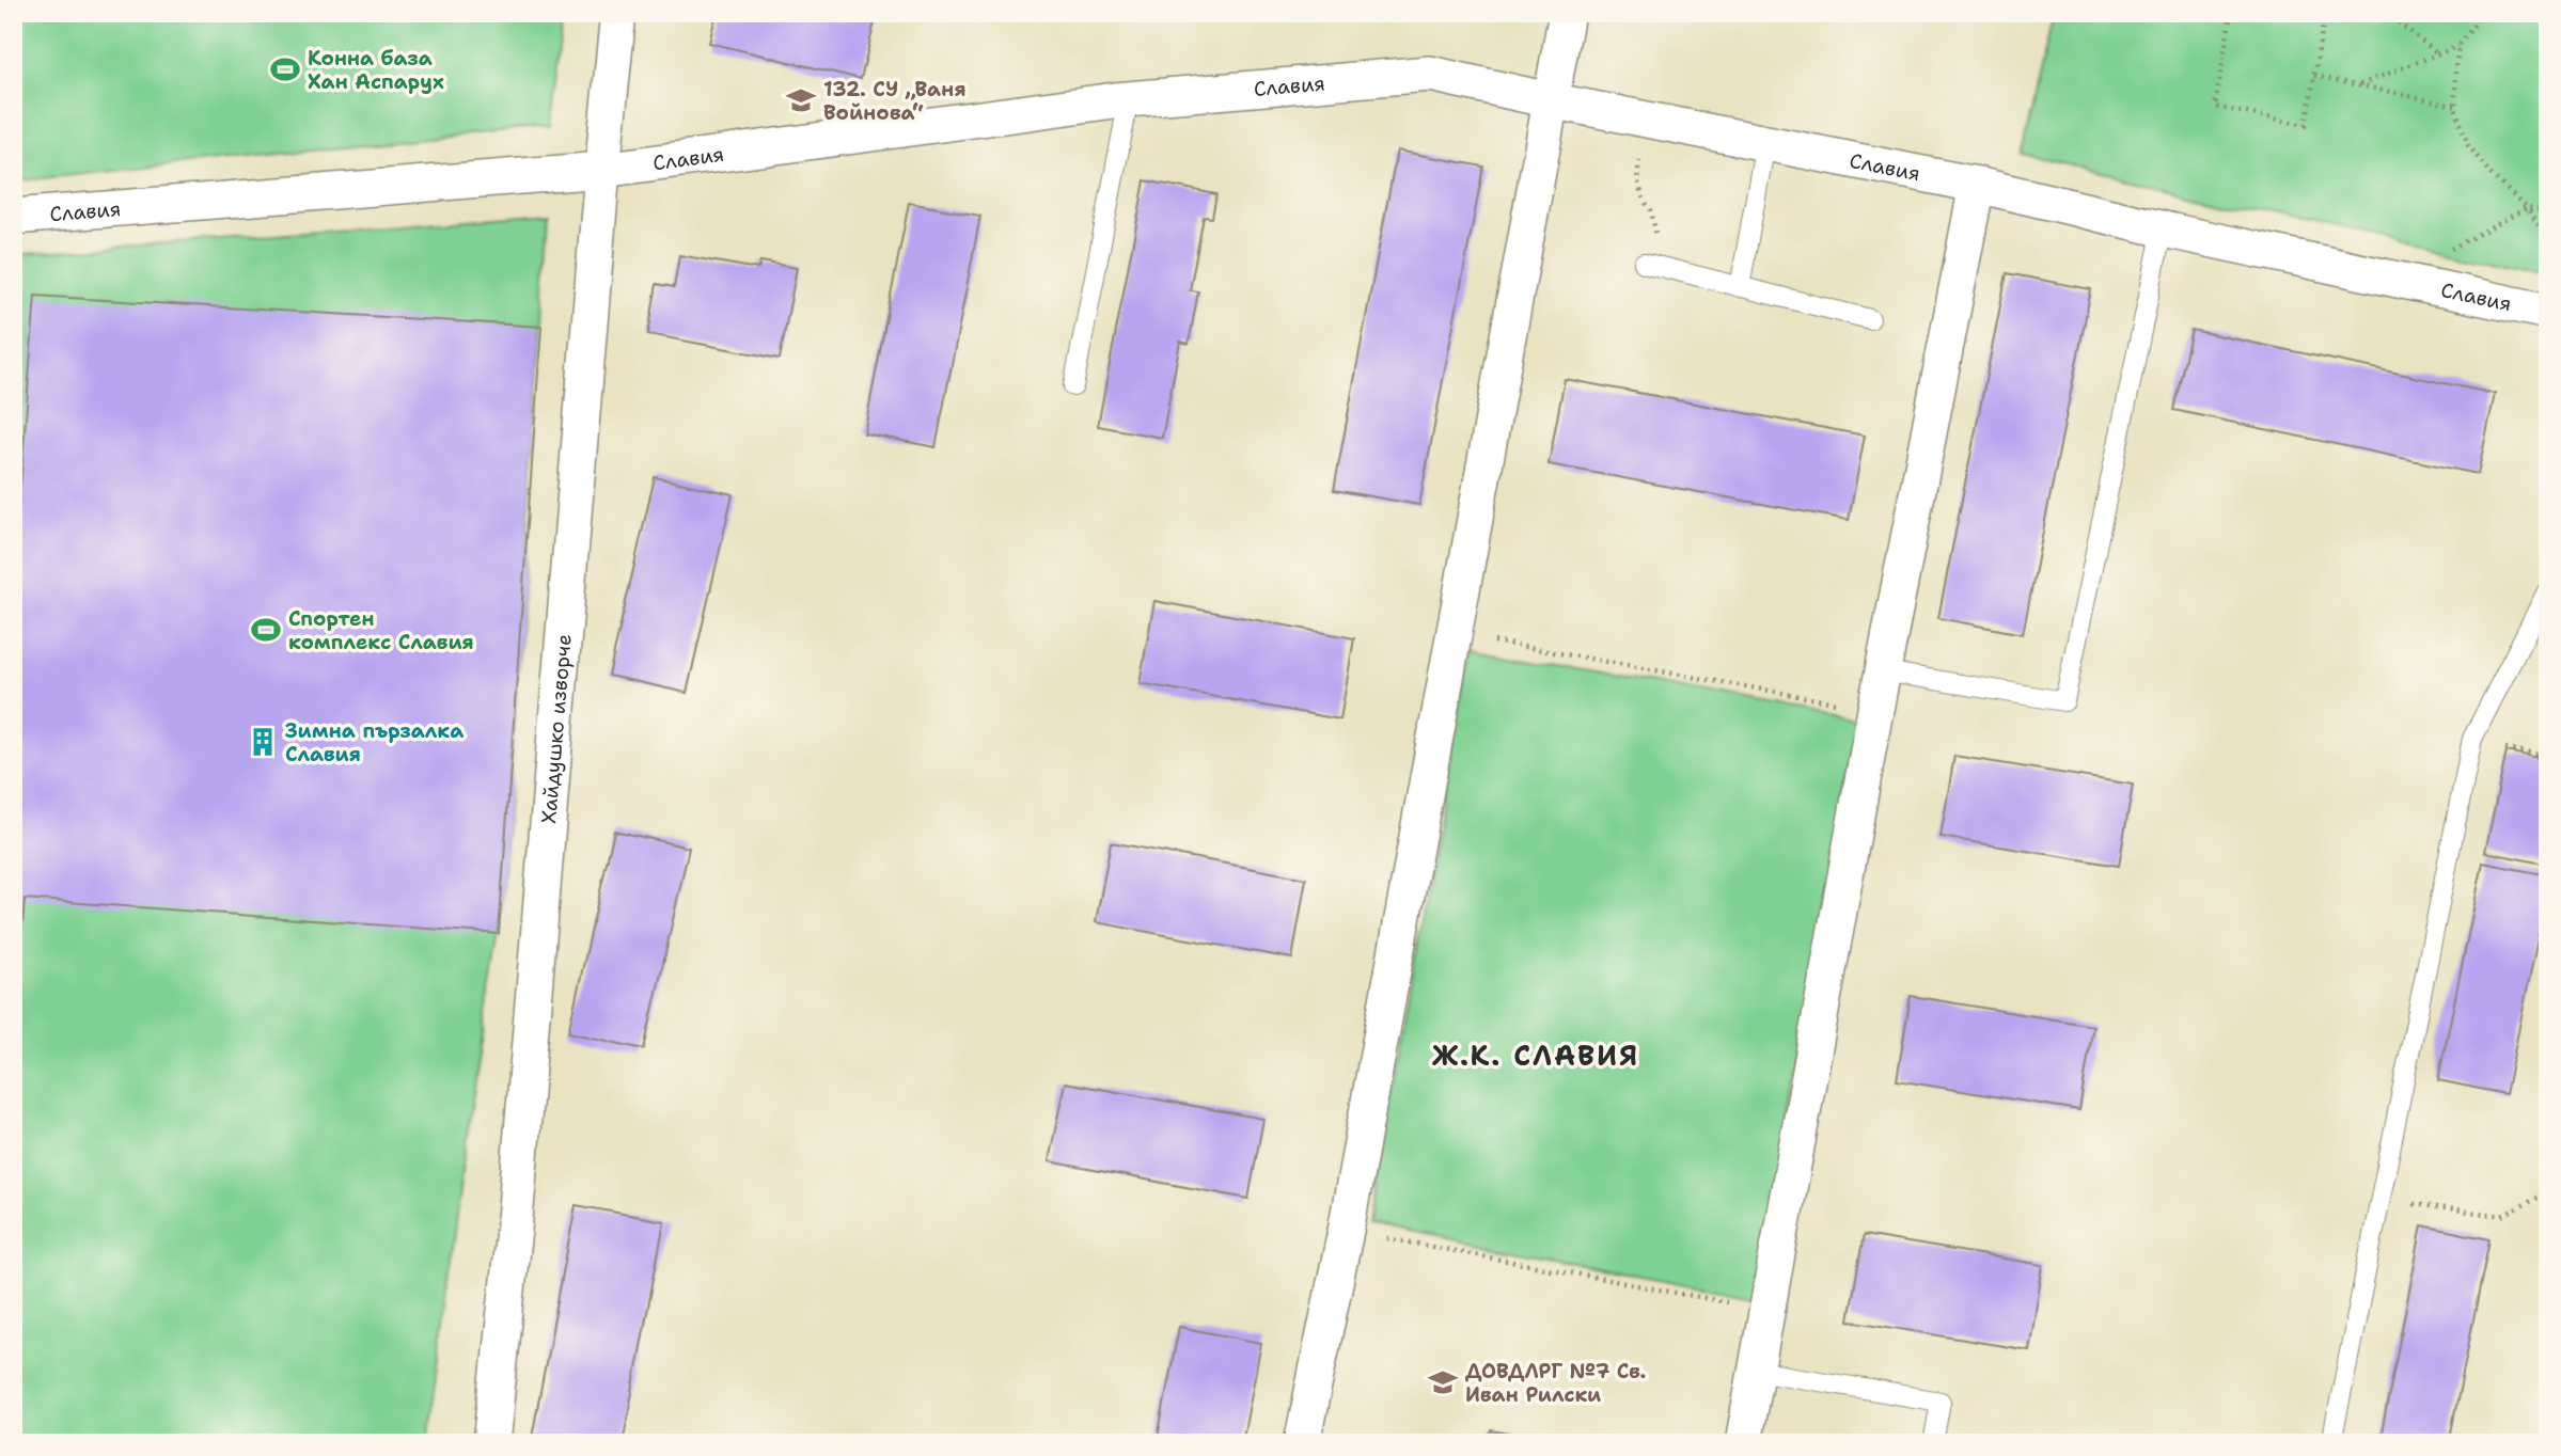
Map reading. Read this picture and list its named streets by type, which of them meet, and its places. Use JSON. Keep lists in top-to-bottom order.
{
  "streets": {
    "street": ["Славия", "Хайдушко изворче"]
  },
  "crossings": [
    ["Славия", "Хайдушко изворче"]
  ],
  "districts": ["Ж.К. СЛАВИЯ"],
  "places": {
    "sports": ["Конна база Хан Аспарух", "Спортен комплекс Славия"],
    "school or university": ["132. СУ „Ваня Войнова“", "ДОВДЛРГ №7 Св. Иван Рилски"],
    "building": ["Зимна пързалка Славия"]
  }
}
